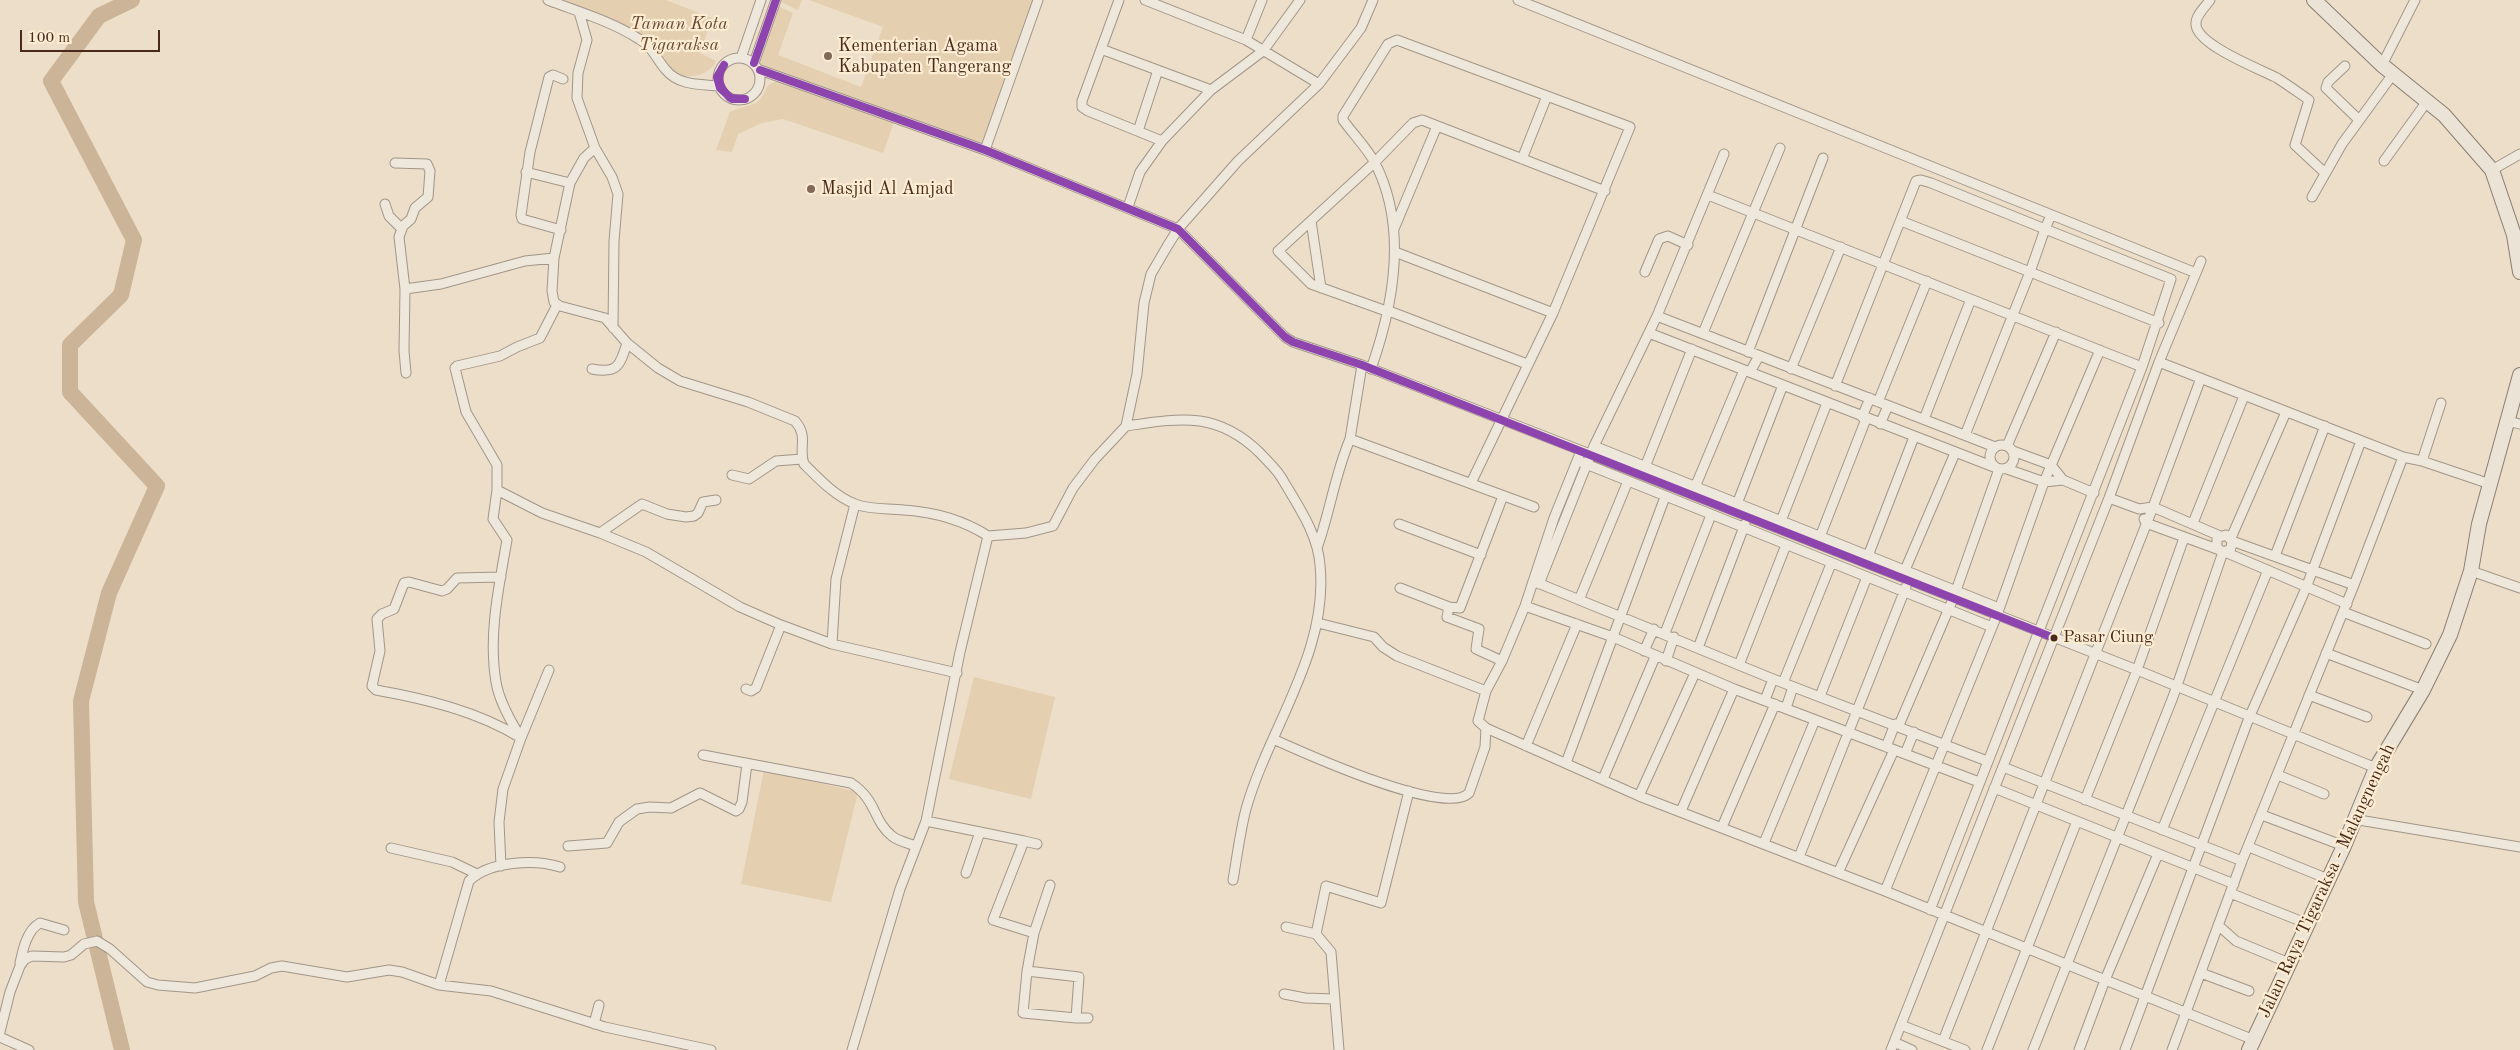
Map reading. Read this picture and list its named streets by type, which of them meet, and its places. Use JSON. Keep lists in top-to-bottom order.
{
  "streets": {
    "main road": ["Jalan Raya Tigaraksa - Malangnengah"]
  },
  "parks": ["Taman Kota Tigaraksa"],
  "places": ["Kementerian Agama Kabupaten Tangerang", "Masjid Al Amjad", "Pasar Ciung"],
  "scale_bar": "100 m"
}
